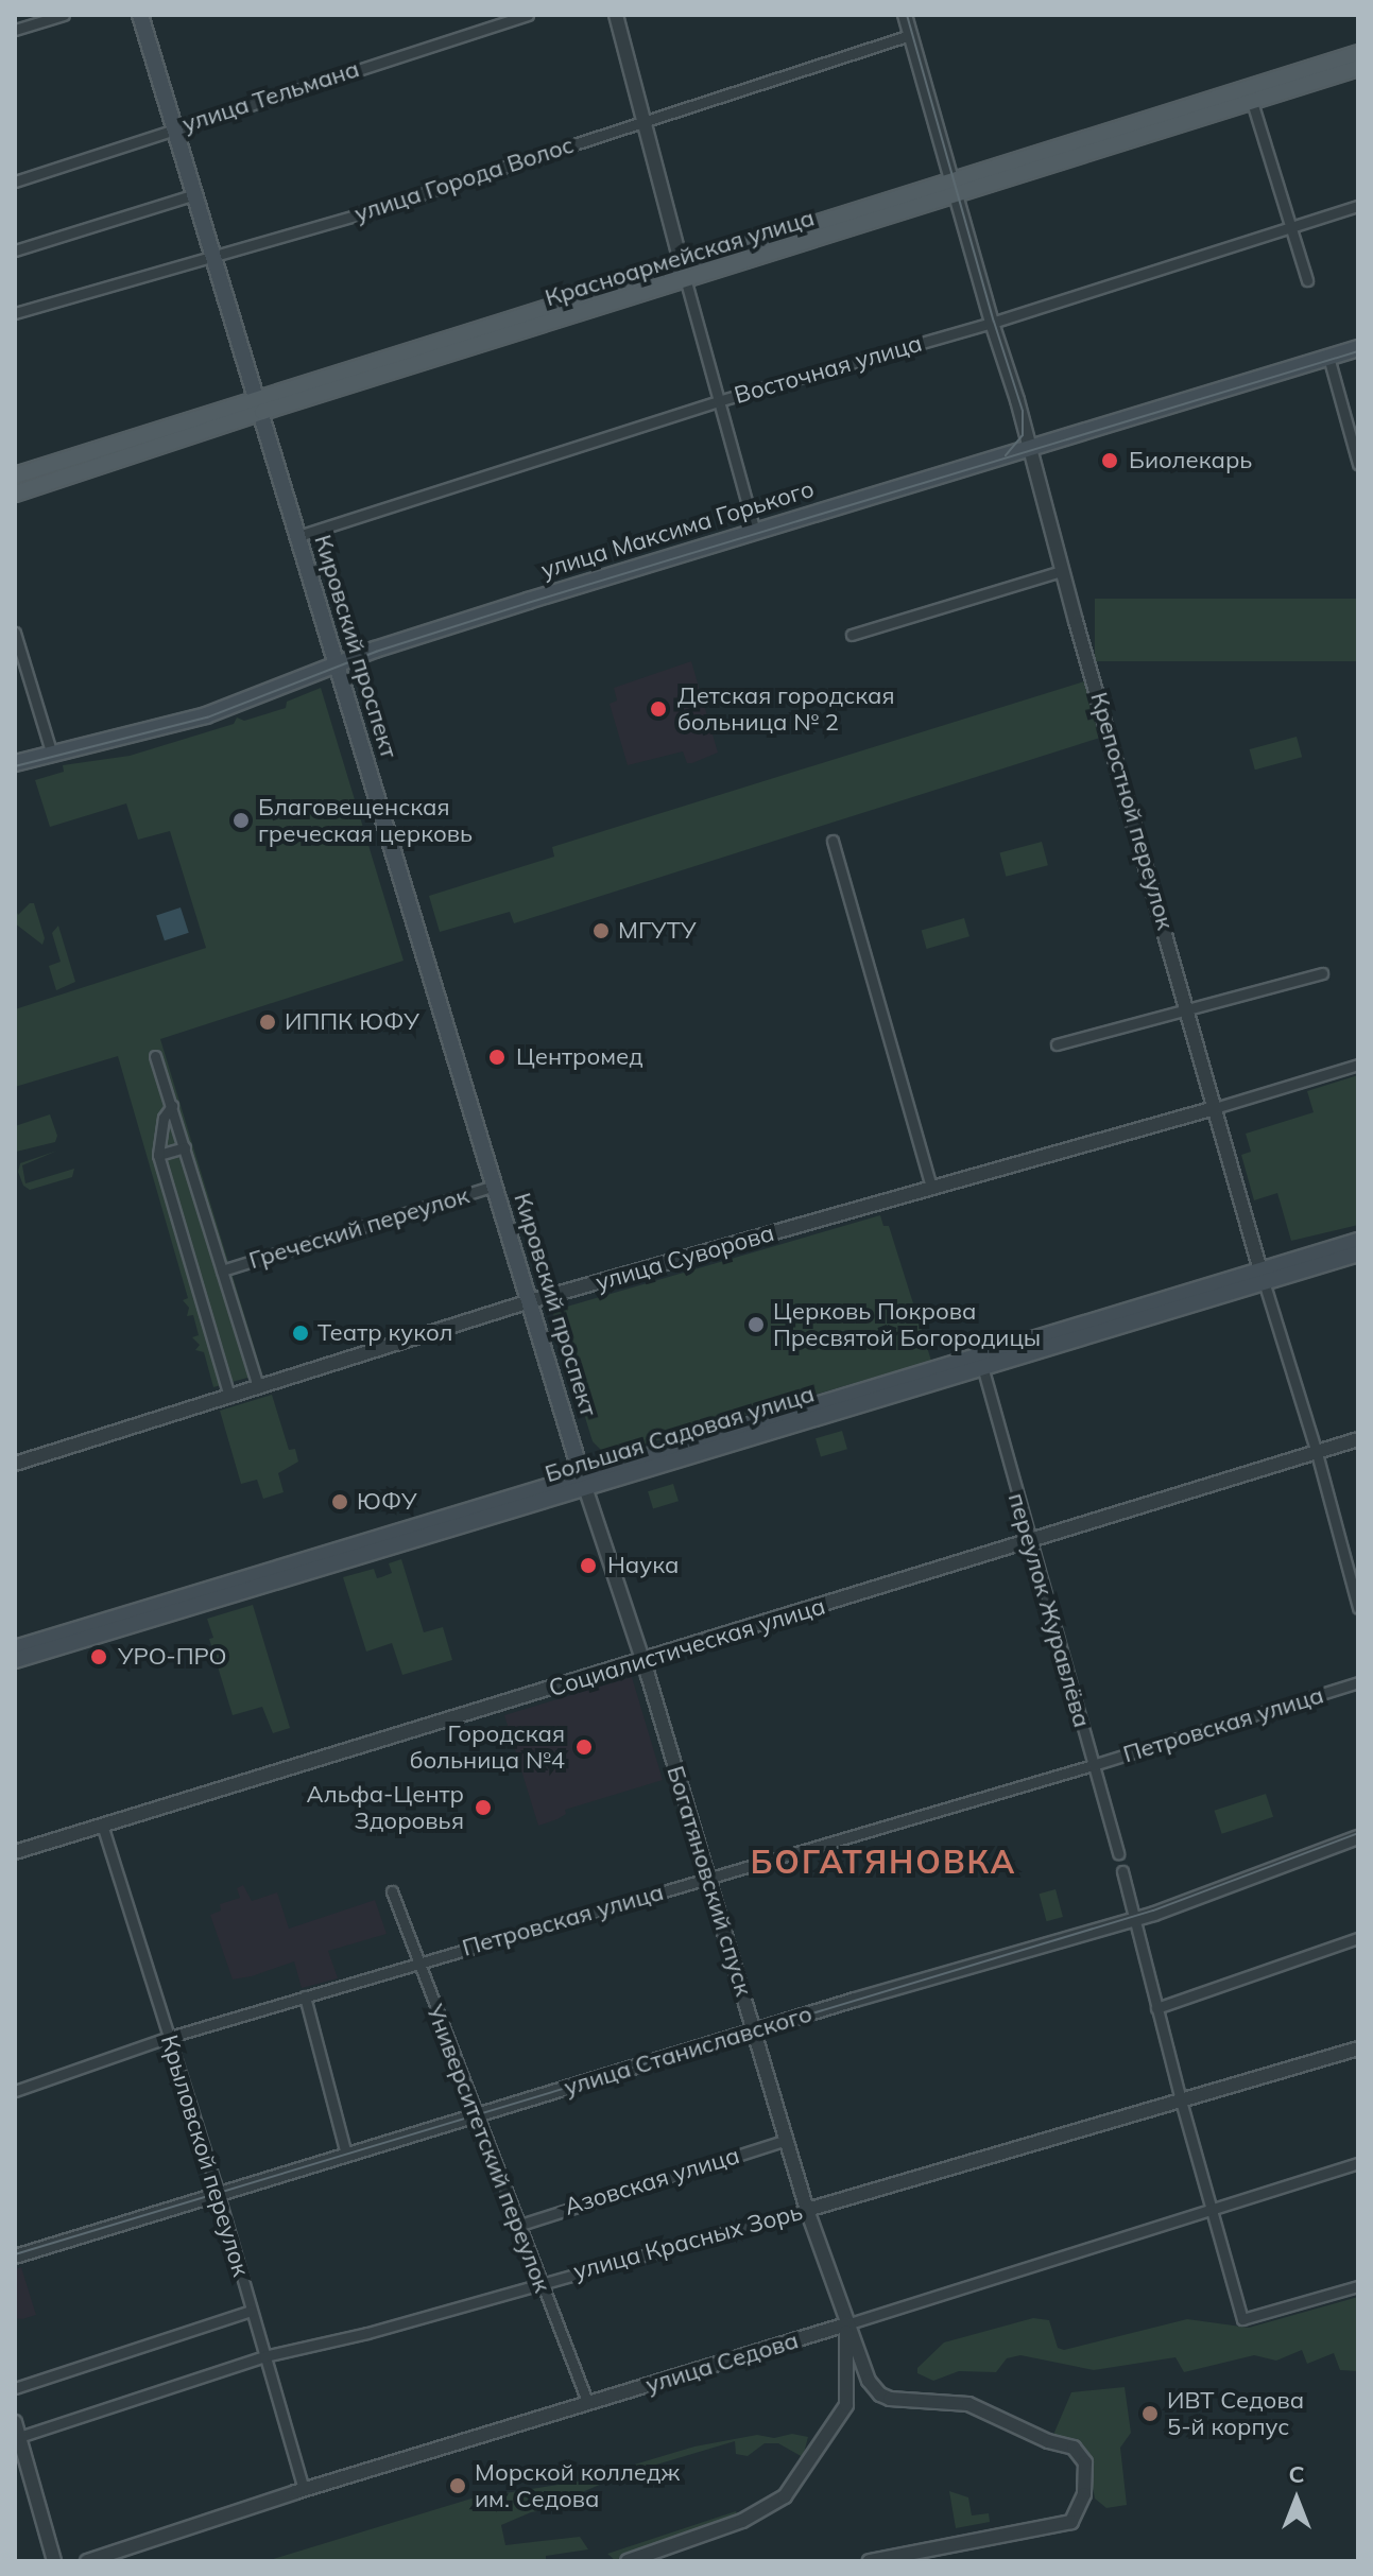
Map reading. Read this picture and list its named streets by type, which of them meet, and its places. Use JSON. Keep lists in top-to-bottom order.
{
  "streets": {
    "main road": [
      "Красноармейская улица",
      "улица Максима Горького",
      "Кировский проспект",
      "Большая Садовая улица"
    ],
    "street": [
      "улица Тельмана",
      "улица Города Волос",
      "Восточная улица",
      "Крепостной переулок",
      "Греческий переулок",
      "улица Суворова",
      "переулок Журавлёва",
      "Социалистическая улица",
      "Петровская улица",
      "Богатяновский спуск",
      "улица Станиславского",
      "Университетский переулок",
      "Крыловской переулок",
      "Азовская улица",
      "улица Красных Зорь",
      "улица Седова"
    ]
  },
  "crossings": [
    ["улица Тельмана", "Кировский проспект"],
    ["улица Города Волос", "Кировский проспект"],
    ["улица Города Волос", "Крепостной переулок"],
    ["Красноармейская улица", "Кировский проспект"],
    ["Красноармейская улица", "Крепостной переулок"],
    ["Восточная улица", "Кировский проспект"],
    ["Восточная улица", "Крепостной переулок"],
    ["улица Максима Горького", "Кировский проспект"],
    ["улица Максима Горького", "Крепостной переулок"],
    ["Кировский проспект", "Греческий переулок"],
    ["Кировский проспект", "улица Суворова"],
    ["Кировский проспект", "Большая Садовая улица"],
    ["Кировский проспект", "Богатяновский спуск"],
    ["Крепостной переулок", "улица Суворова"],
    ["Крепостной переулок", "Большая Садовая улица"],
    ["Крепостной переулок", "Социалистическая улица"],
    ["Большая Садовая улица", "переулок Журавлёва"],
    ["Большая Садовая улица", "Богатяновский спуск"],
    ["переулок Журавлёва", "Социалистическая улица"],
    ["переулок Журавлёва", "Петровская улица"],
    ["Социалистическая улица", "Богатяновский спуск"],
    ["Социалистическая улица", "Крыловской переулок"],
    ["Петровская улица", "Богатяновский спуск"],
    ["Петровская улица", "Университетский переулок"],
    ["Петровская улица", "Крыловской переулок"],
    ["Богатяновский спуск", "улица Станиславского"],
    ["Богатяновский спуск", "Азовская улица"],
    ["Богатяновский спуск", "улица Красных Зорь"],
    ["Богатяновский спуск", "улица Седова"],
    ["улица Станиславского", "Университетский переулок"],
    ["улица Станиславского", "Крыловской переулок"],
    ["Университетский переулок", "Азовская улица"],
    ["Университетский переулок", "улица Красных Зорь"],
    ["Университетский переулок", "улица Седова"],
    ["Крыловской переулок", "улица Красных Зорь"],
    ["Крыловской переулок", "улица Седова"]
  ],
  "districts": ["БОГАТЯНОВКА"],
  "places": [
    "Биолекарь",
    "Детская городская больница № 2",
    "Благовещенская греческая церковь",
    "МГУТУ",
    "ИППК ЮФУ",
    "Центромед",
    "Церковь Покрова Пресвятой Богородицы",
    "Театр кукол",
    "ЮФУ",
    "Наука",
    "УРО-ПРО",
    "Городская больница №4",
    "Альфа-Центр Здоровья",
    "ИВТ Седова 5-й корпус",
    "Морской колледж им. Седова"
  ],
  "north": "top"
}
